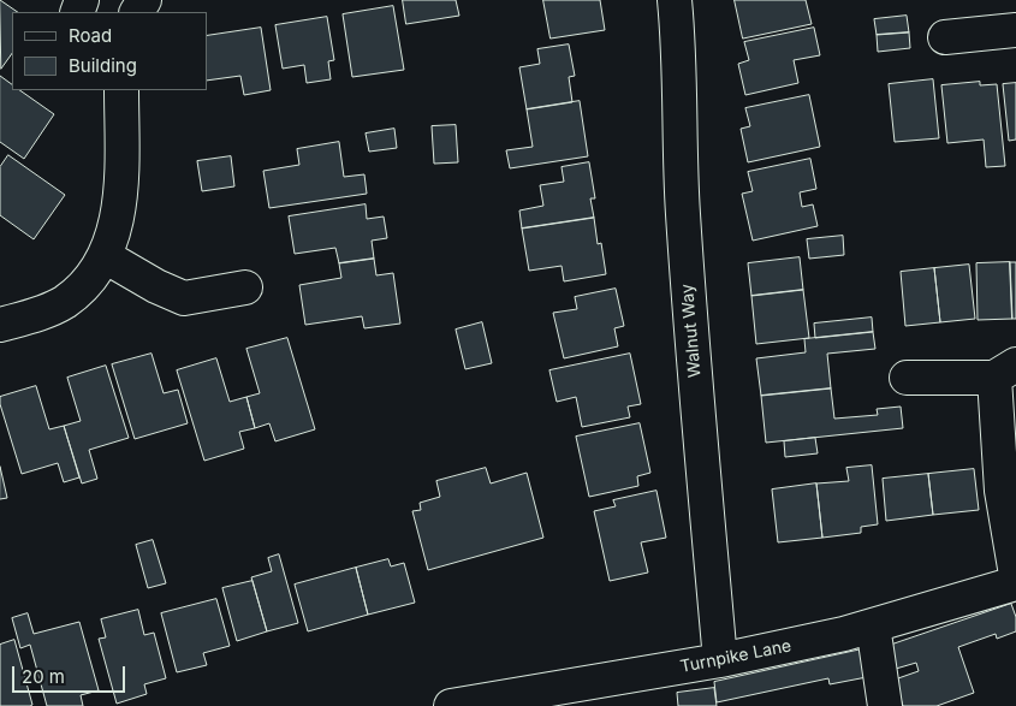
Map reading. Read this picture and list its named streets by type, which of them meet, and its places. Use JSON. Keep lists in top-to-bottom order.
{
  "streets": {
    "street": ["Walnut Way", "Turnpike Lane"]
  },
  "crossings": [
    ["Walnut Way", "Turnpike Lane"]
  ],
  "legend": ["Road", "Building"],
  "scale_bar": "20 m"
}
